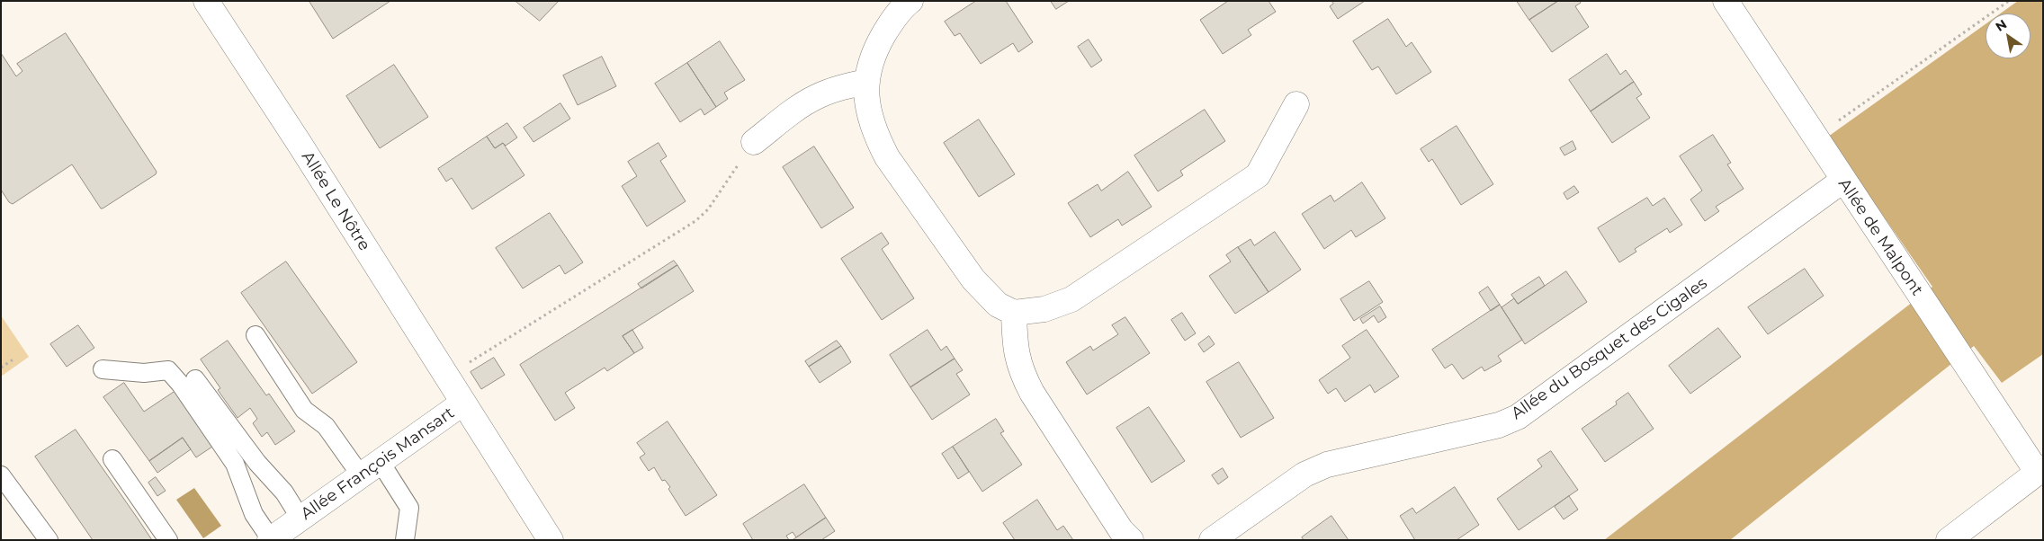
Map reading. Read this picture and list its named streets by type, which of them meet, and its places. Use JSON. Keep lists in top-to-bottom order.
{
  "streets": {
    "street": [
      "Allée Le Nôtre",
      "Allée de Malpont",
      "Allée du Bosquet des Cigales",
      "Allée François Mansart"
    ]
  },
  "crossings": [
    ["Allée Le Nôtre", "Allée François Mansart"],
    ["Allée de Malpont", "Allée du Bosquet des Cigales"]
  ],
  "north": "top left"
}
